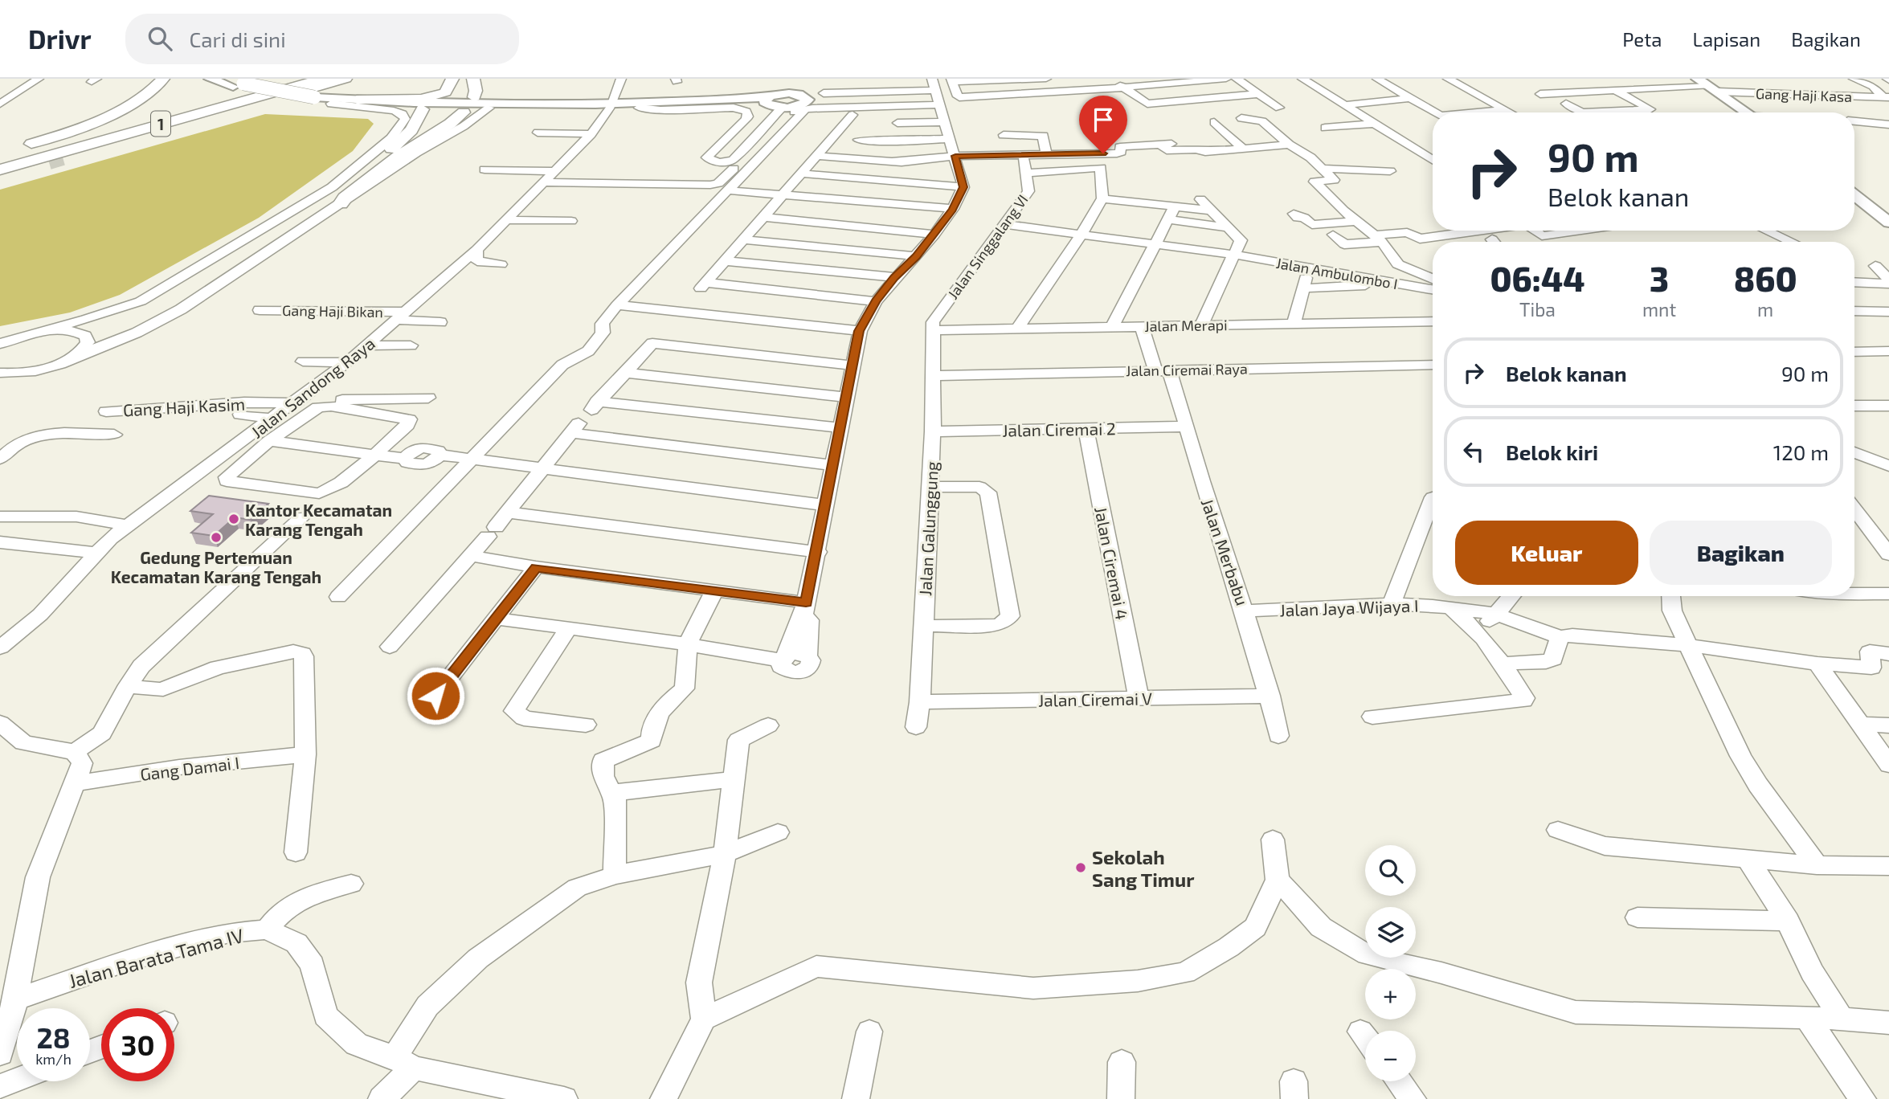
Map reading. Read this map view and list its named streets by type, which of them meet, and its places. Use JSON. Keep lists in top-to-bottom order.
{
  "streets": {
    "highway": ["1"],
    "street": [
      "Gang Haji Kasa",
      "Jalan Singgalang VI",
      "Jalan Ambulombo I",
      "Gang Haji Bikan",
      "Jalan Merapi",
      "Jalan Ciremai Raya",
      "Jalan Sandong Raya",
      "Gang Haji Kasim",
      "Jalan Ciremai 2",
      "Jalan Galunggung",
      "Jalan Merbabu",
      "Jalan Ciremai 4",
      "Jalan Jaya Wijaya I",
      "Jalan Ciremai V",
      "Gang Damai I",
      "Jalan Barata Tama IV"
    ]
  },
  "crossings": [
    ["Jalan Singgalang VI", "Jalan Merapi"],
    ["Jalan Singgalang VI", "Jalan Galunggung"],
    ["Gang Haji Bikan", "Jalan Sandong Raya"],
    ["Jalan Merapi", "Jalan Galunggung"],
    ["Jalan Merapi", "Jalan Merbabu"],
    ["Jalan Ciremai Raya", "Jalan Galunggung"],
    ["Jalan Ciremai Raya", "Jalan Merbabu"],
    ["Jalan Sandong Raya", "Gang Haji Kasim"],
    ["Jalan Ciremai 2", "Jalan Galunggung"],
    ["Jalan Ciremai 2", "Jalan Merbabu"],
    ["Jalan Ciremai 2", "Jalan Ciremai 4"],
    ["Jalan Galunggung", "Jalan Ciremai V"],
    ["Jalan Merbabu", "Jalan Jaya Wijaya I"],
    ["Jalan Merbabu", "Jalan Ciremai V"],
    ["Jalan Ciremai 4", "Jalan Ciremai V"]
  ],
  "places": ["Kantor Kecamatan Karang Tengah", "Gedung Pertemuan Kecamatan Karang Tengah", "Sekolah Sang Timur"],
  "page": {
    "header": "Drivr",
    "search": "Cari di sini",
    "nav": ["Peta", "Lapisan", "Bagikan"],
    "turn": ["90 m", "Belok kanan"],
    "eta": [
      "06:44",
      "Tiba",
      "3",
      "mnt",
      "860",
      "m"
    ],
    "list": [
      {
        "name": "Belok kanan",
        "value": "90 m"
      },
      {
        "name": "Belok kiri",
        "value": "120 m"
      }
    ],
    "buttons": ["Keluar", "Bagikan"],
    "map_buttons": ["+", "−"],
    "speed": "28 km/h",
    "limit": "30"
  }
}
